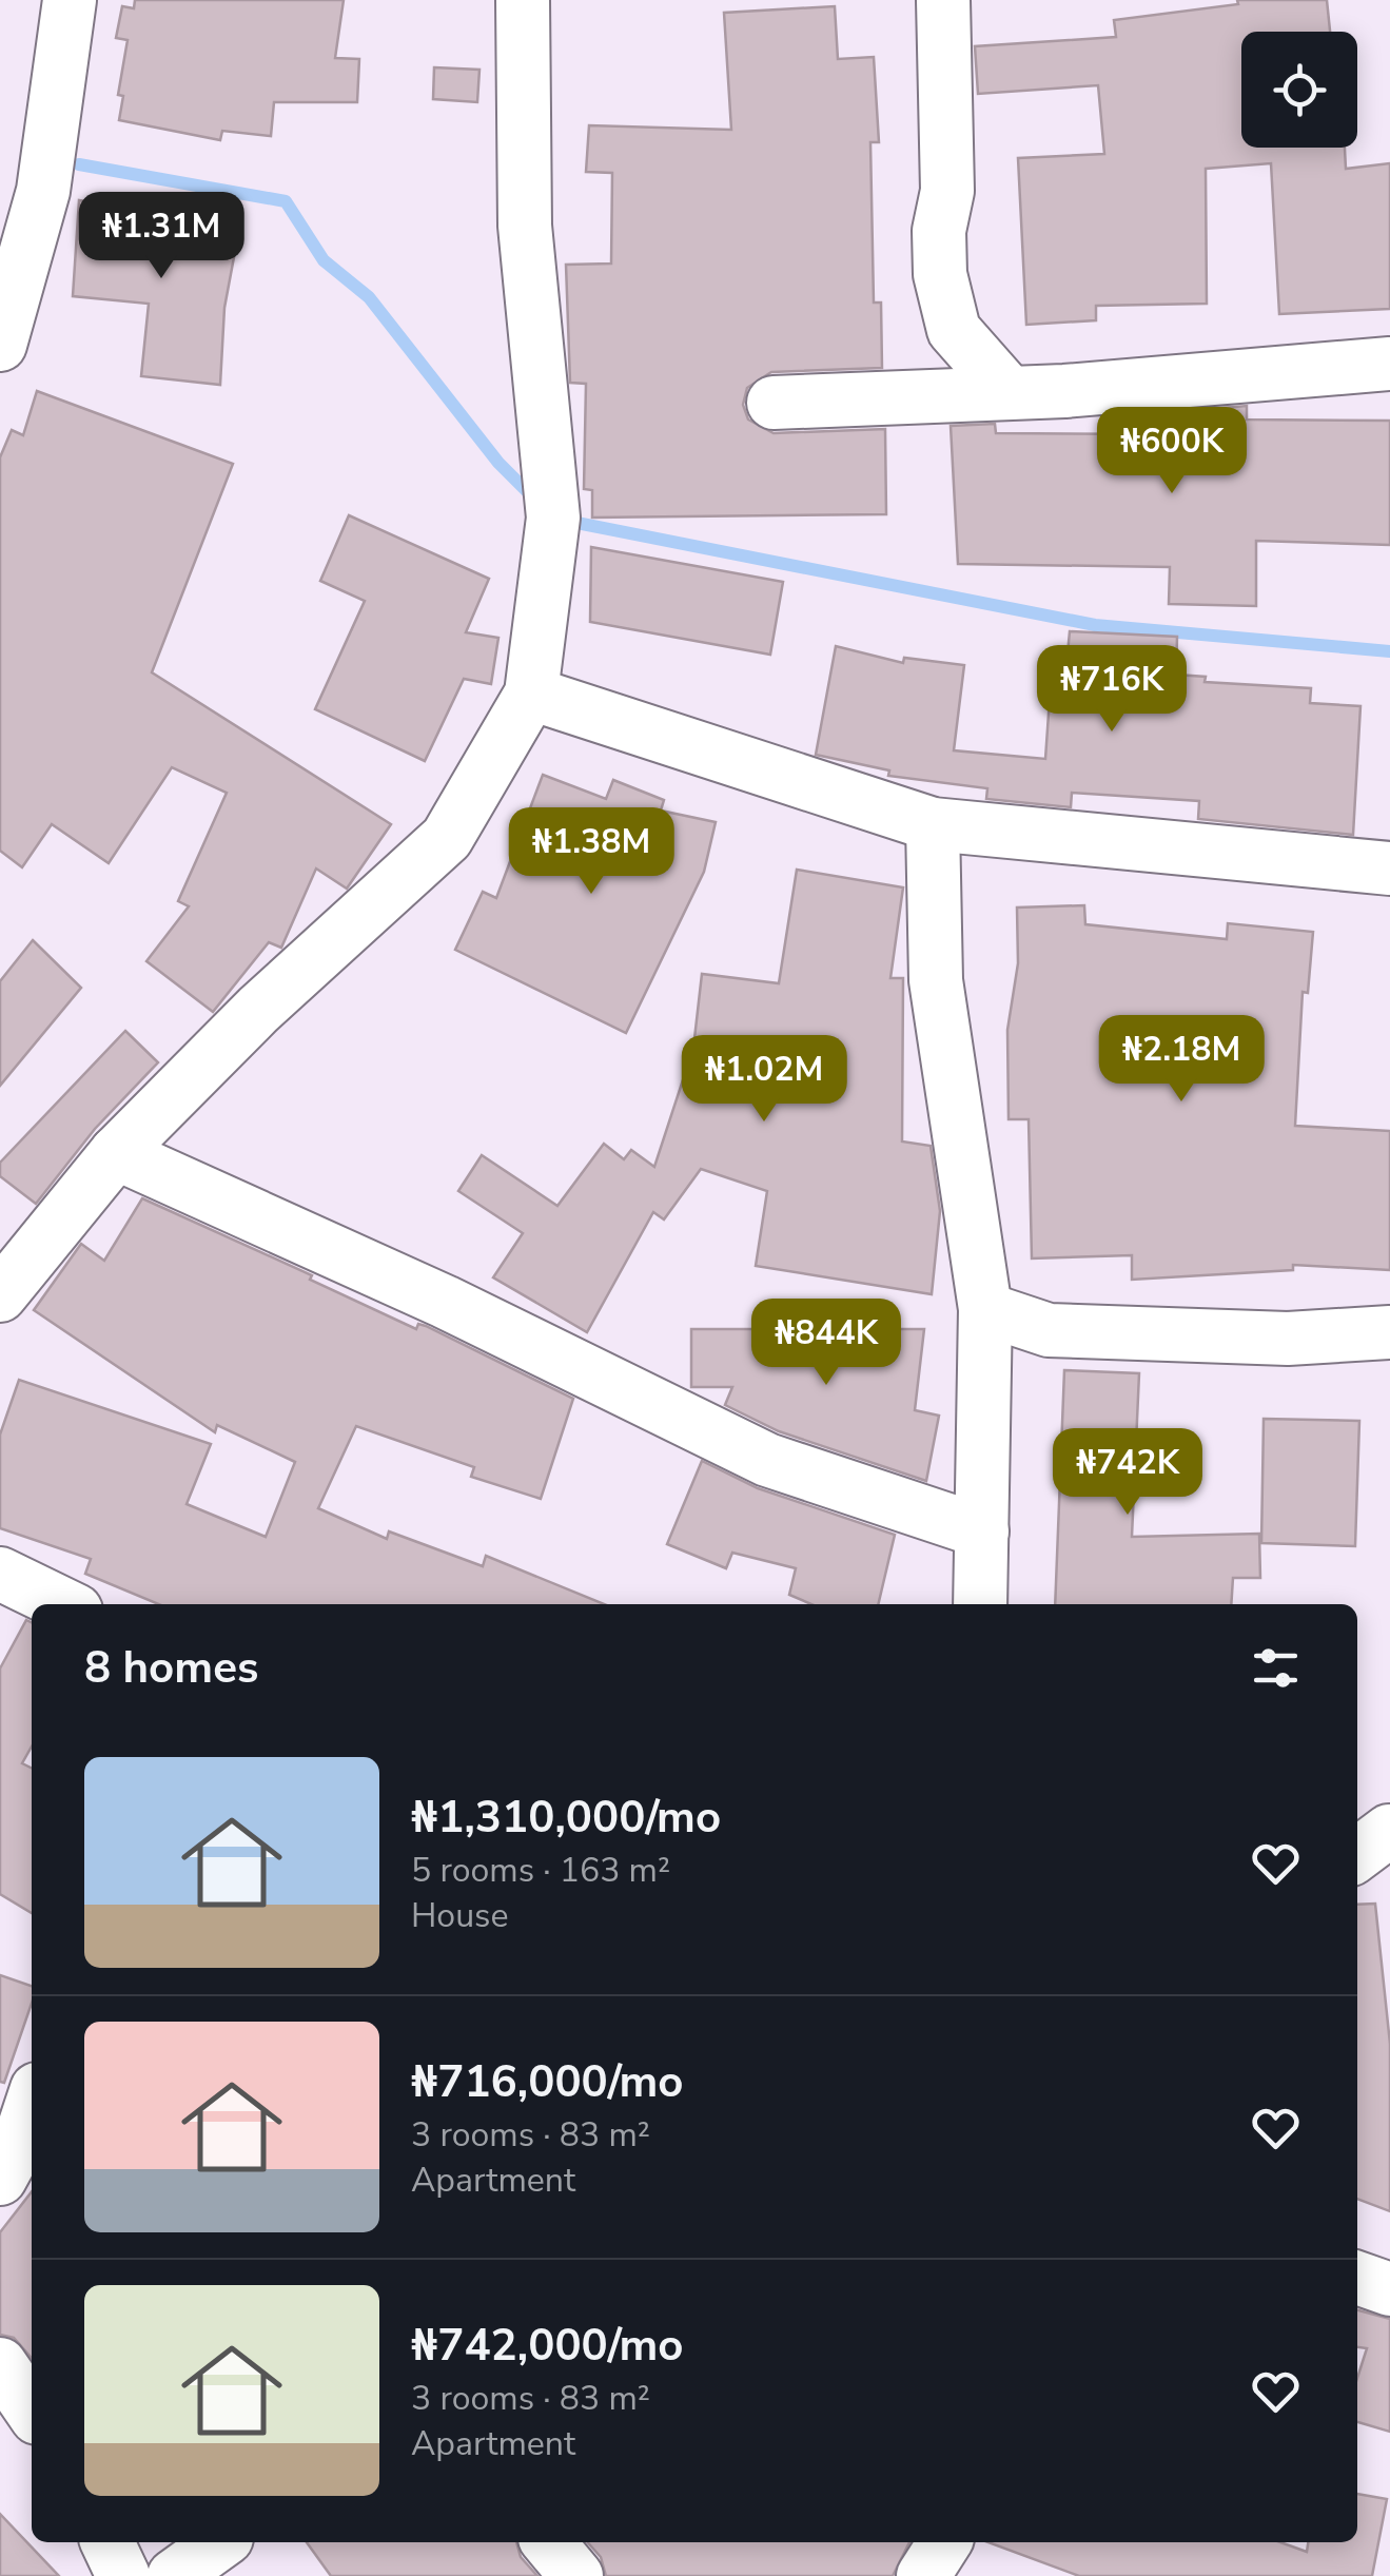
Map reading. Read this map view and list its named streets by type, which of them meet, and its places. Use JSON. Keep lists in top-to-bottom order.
{
  "page": {
    "price": [
      "₦1.31M",
      "₦600K",
      "₦716K",
      "₦1.38M",
      "₦2.18M",
      "₦1.02M",
      "₦844K",
      "₦742K"
    ],
    "heading": "8 homes",
    "list": [
      {
        "name": "₦1,310,000/mo",
        "note": "5 rooms · 163 m² · House"
      },
      {
        "name": "₦716,000/mo",
        "note": "3 rooms · 83 m² · Apartment"
      },
      {
        "name": "₦742,000/mo",
        "note": "3 rooms · 83 m² · Apartment"
      }
    ]
  }
}
